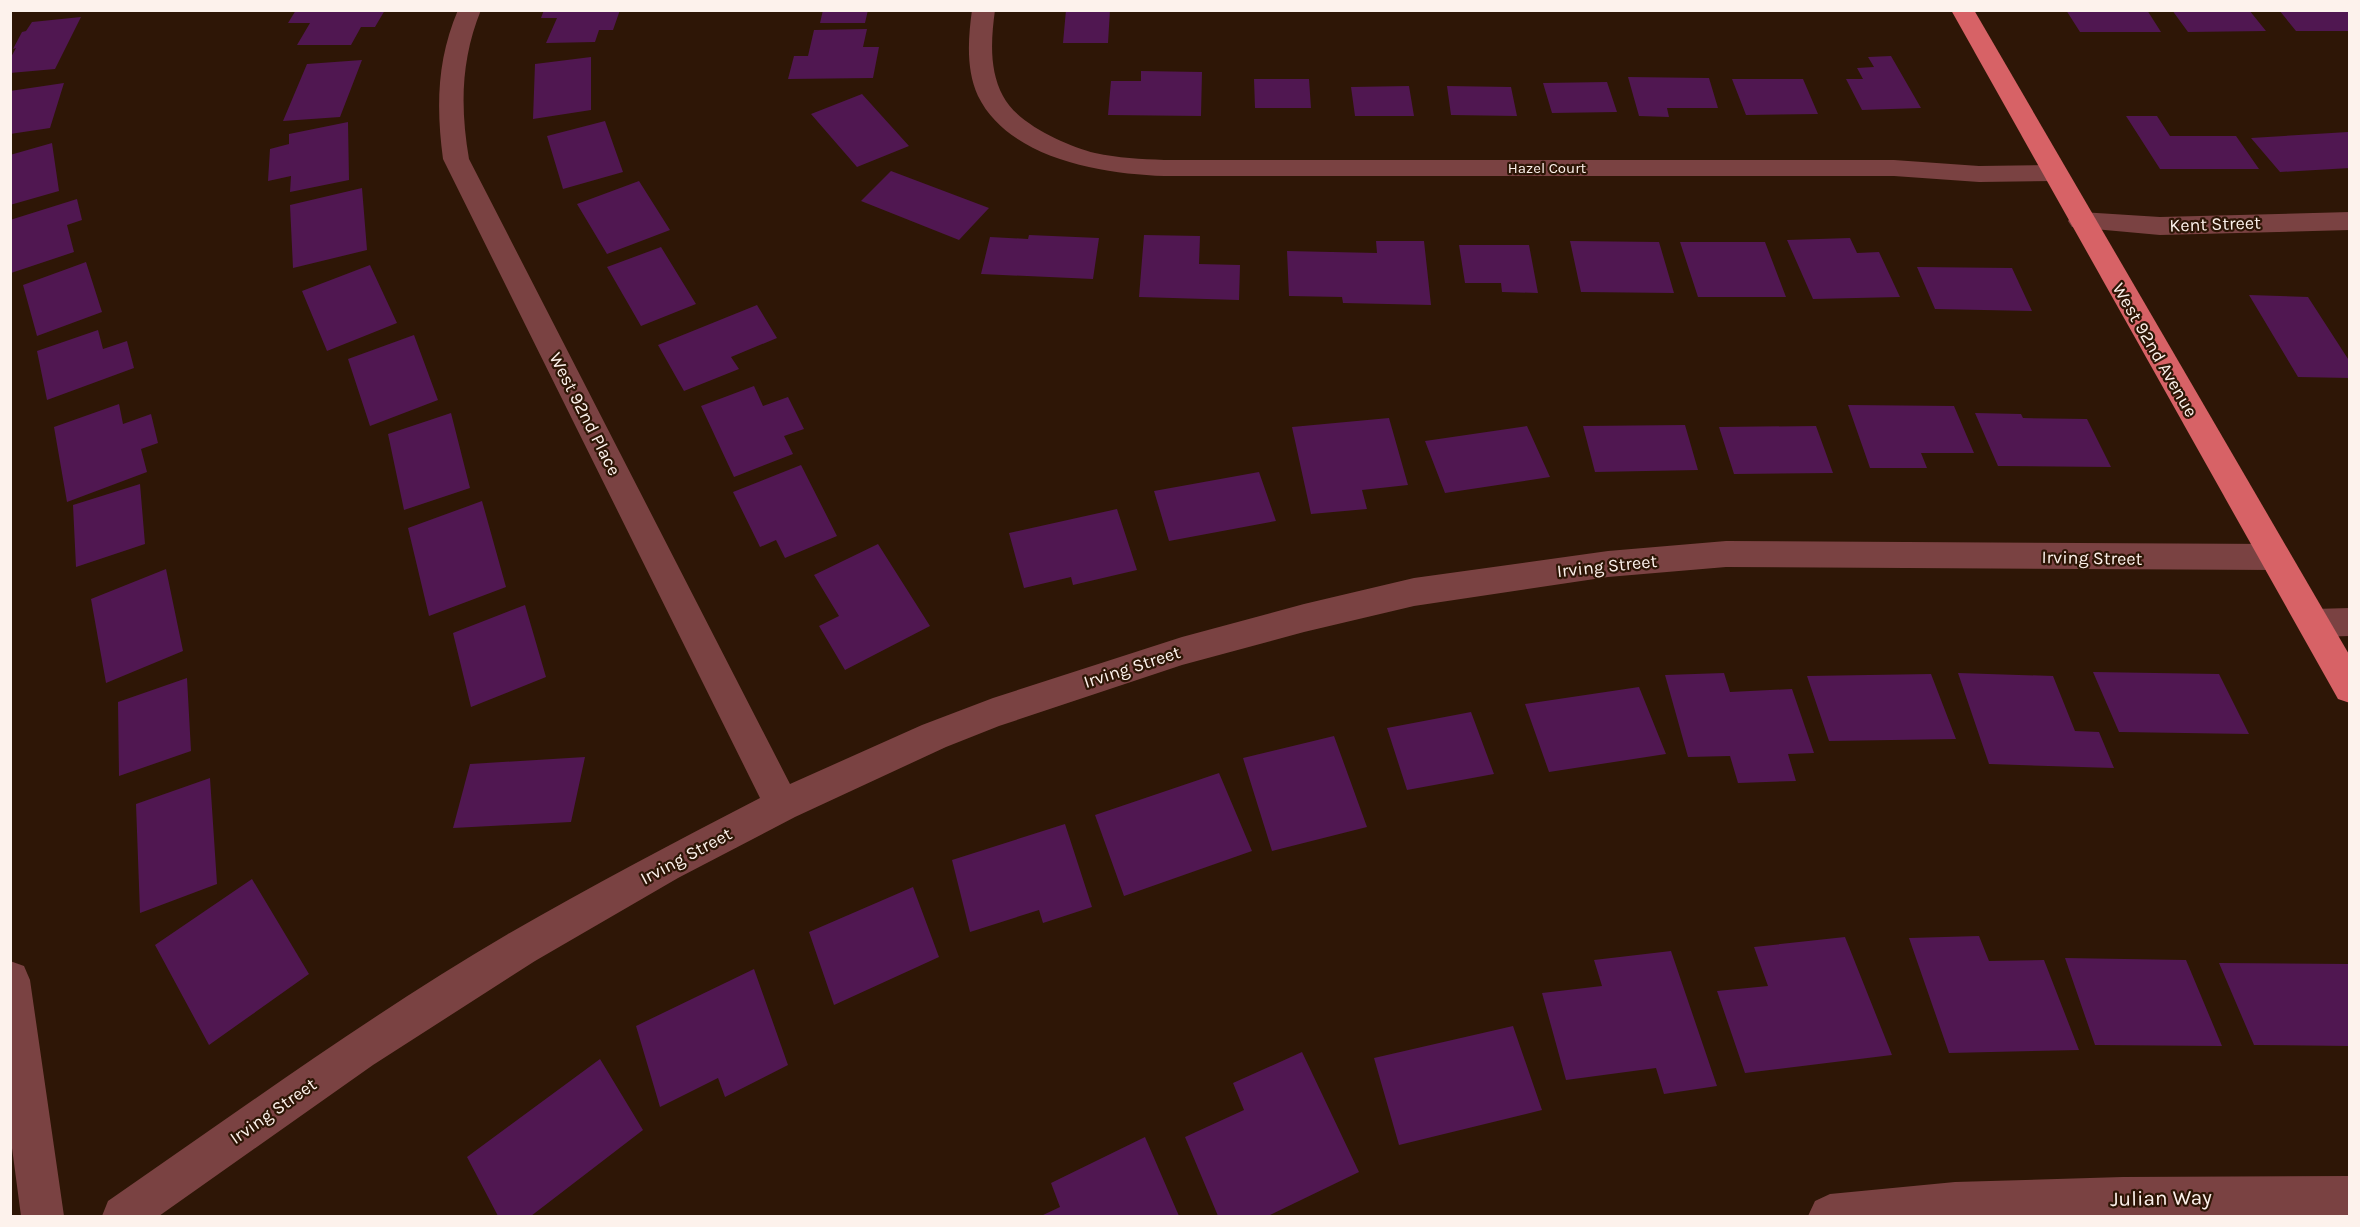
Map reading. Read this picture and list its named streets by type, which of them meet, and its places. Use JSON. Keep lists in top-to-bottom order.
{
  "streets": {
    "main road": ["West 92nd Avenue"],
    "street": [
      "Hazel Court",
      "Kent Street",
      "West 92nd Place",
      "Irving Street",
      "Julian Way"
    ]
  },
  "crossings": [
    ["Hazel Court", "West 92nd Avenue"],
    ["Kent Street", "West 92nd Avenue"],
    ["West 92nd Avenue", "Irving Street"],
    ["West 92nd Place", "Irving Street"]
  ]
}
